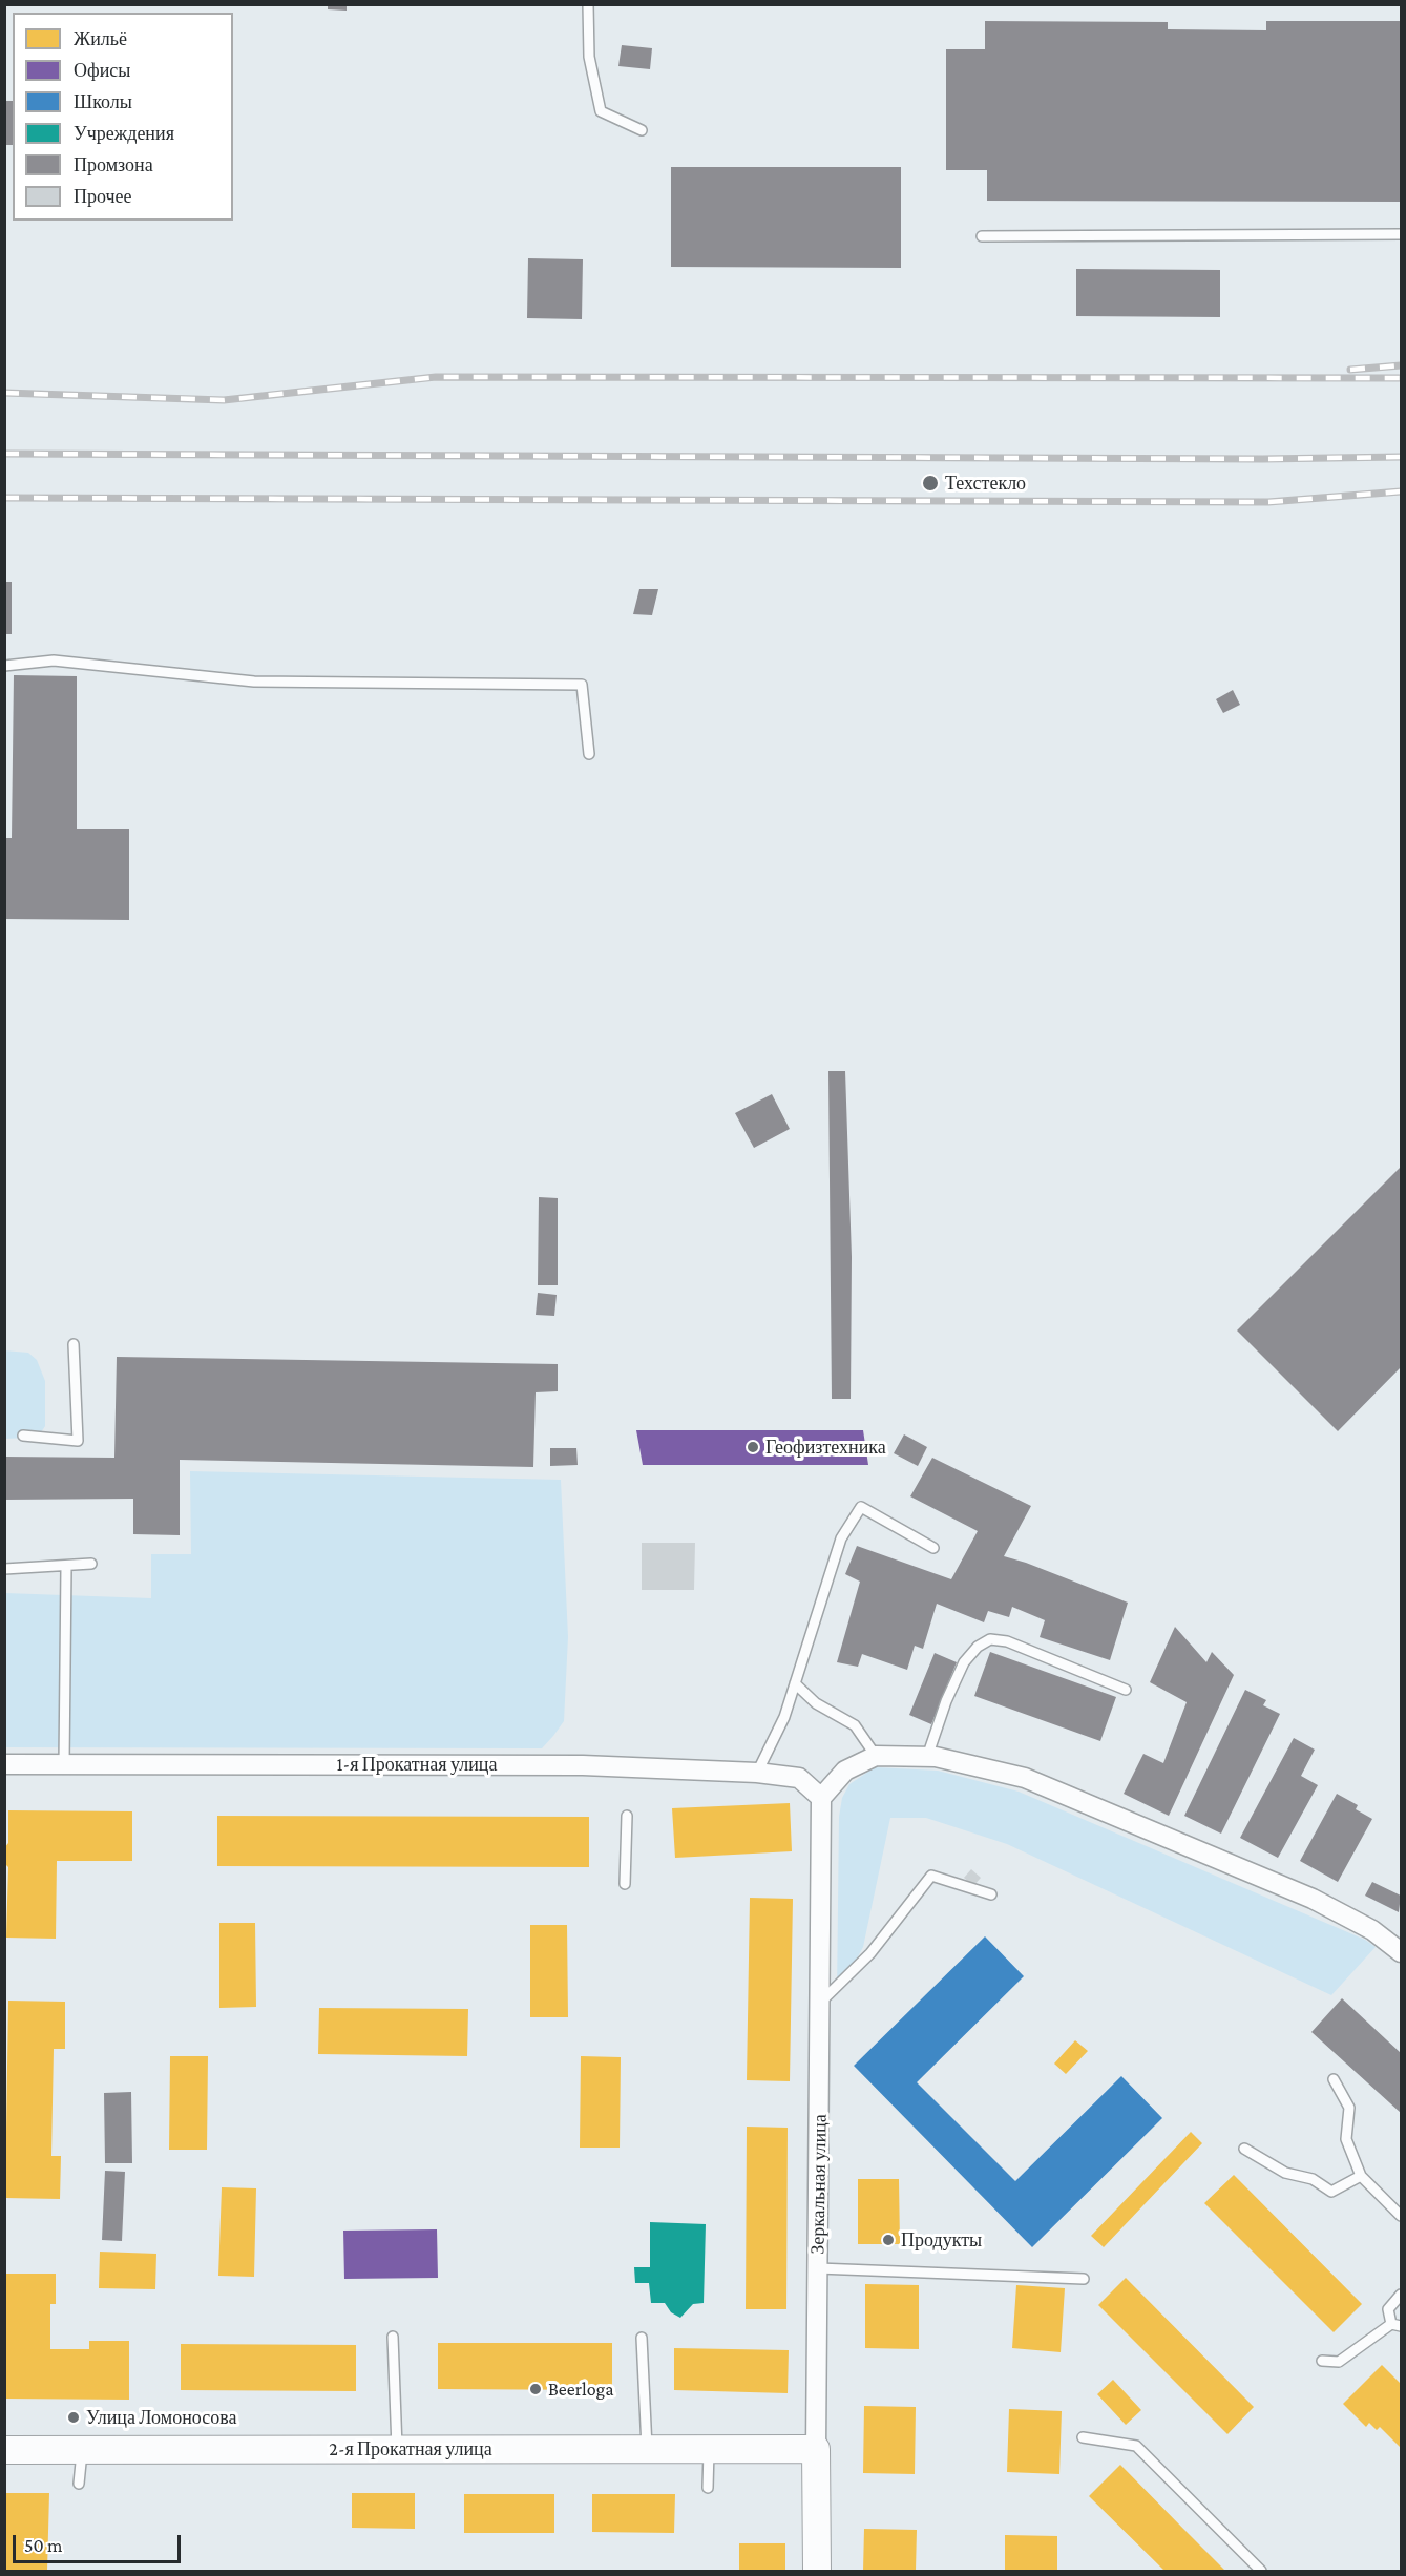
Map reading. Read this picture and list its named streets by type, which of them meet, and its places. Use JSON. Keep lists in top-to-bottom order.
{
  "streets": {
    "street": ["1-я Прокатная улица", "Зеркальная улица", "2-я Прокатная улица"]
  },
  "crossings": [
    ["1-я Прокатная улица", "Зеркальная улица"],
    ["Зеркальная улица", "2-я Прокатная улица"]
  ],
  "places": [
    "Техстекло",
    "Геофизтехника",
    "Продукты",
    "Beerloga",
    "Улица Ломоносова"
  ],
  "legend": [
    "Жильё",
    "Офисы",
    "Школы",
    "Учреждения",
    "Промзона",
    "Прочее"
  ],
  "scale_bar": "50 m"
}
